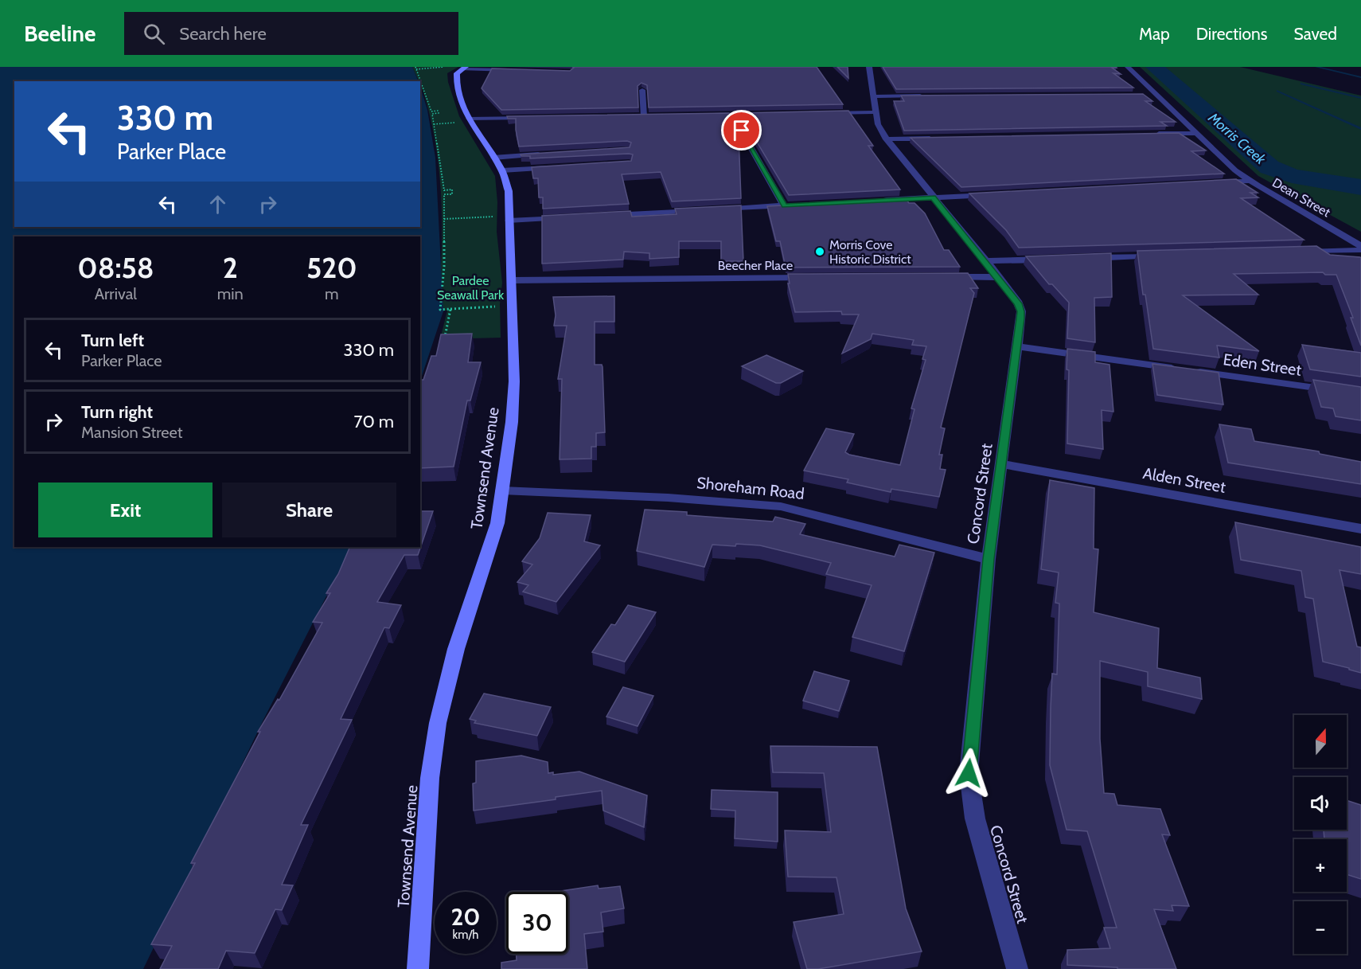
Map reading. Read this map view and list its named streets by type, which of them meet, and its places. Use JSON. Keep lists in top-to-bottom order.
{
  "streets": {
    "main road": ["Townsend Avenue"],
    "street": [
      "Dean Street",
      "Beecher Place",
      "Eden Street",
      "Alden Street",
      "Shoreham Road",
      "Concord Street"
    ]
  },
  "crossings": [
    ["Beecher Place", "Townsend Avenue"],
    ["Eden Street", "Concord Street"],
    ["Townsend Avenue", "Shoreham Road"],
    ["Alden Street", "Concord Street"],
    ["Shoreham Road", "Concord Street"]
  ],
  "water": ["Morris Creek"],
  "parks": ["Pardee Seawall Park"],
  "places": ["Morris Cove Historic District"],
  "north": "top",
  "page": {
    "header": "Beeline",
    "search": "Search here",
    "nav": ["Map", "Directions", "Saved"],
    "turn": ["330 m", "Parker Place"],
    "eta": [
      "08:58",
      "Arrival",
      "2",
      "min",
      "520",
      "m"
    ],
    "list": [
      {
        "name": "Turn left",
        "note": "Parker Place",
        "value": "330 m"
      },
      {
        "name": "Turn right",
        "note": "Mansion Street",
        "value": "70 m"
      }
    ],
    "buttons": ["Exit", "Share"],
    "map_buttons": ["+", "−"],
    "speed": "20 km/h",
    "limit": "30"
  }
}
